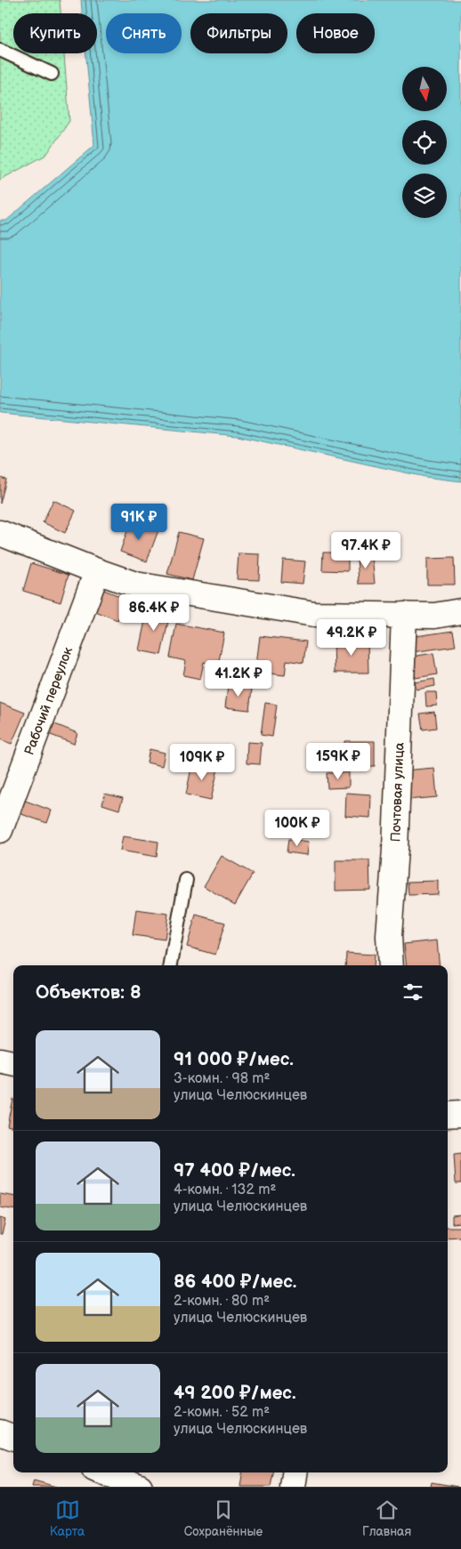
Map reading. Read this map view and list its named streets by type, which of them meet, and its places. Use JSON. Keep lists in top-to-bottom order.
{
  "streets": {
    "street": ["Рабочий переулок", "Почтовая улица"]
  },
  "north": "bottom",
  "page": {
    "chip": [
      "Купить",
      "Снять",
      "Фильтры",
      "Новое"
    ],
    "price": [
      "91K ₽",
      "97.4K ₽",
      "86.4K ₽",
      "49.2K ₽",
      "41.2K ₽",
      "159K ₽",
      "109K ₽",
      "100K ₽"
    ],
    "heading": "Объектов: 8",
    "list": [
      {
        "name": "91 000 ₽/мес.",
        "note": "3-комн. · 98 m² · улица Челюскинцев"
      },
      {
        "name": "97 400 ₽/мес.",
        "note": "4-комн. · 132 m² · улица Челюскинцев"
      },
      {
        "name": "86 400 ₽/мес.",
        "note": "2-комн. · 80 m² · улица Челюскинцев"
      },
      {
        "name": "49 200 ₽/мес.",
        "note": "2-комн. · 52 m² · улица Челюскинцев"
      }
    ],
    "tabs": ["Карта", "Сохранённые", "Главная"]
  }
}
